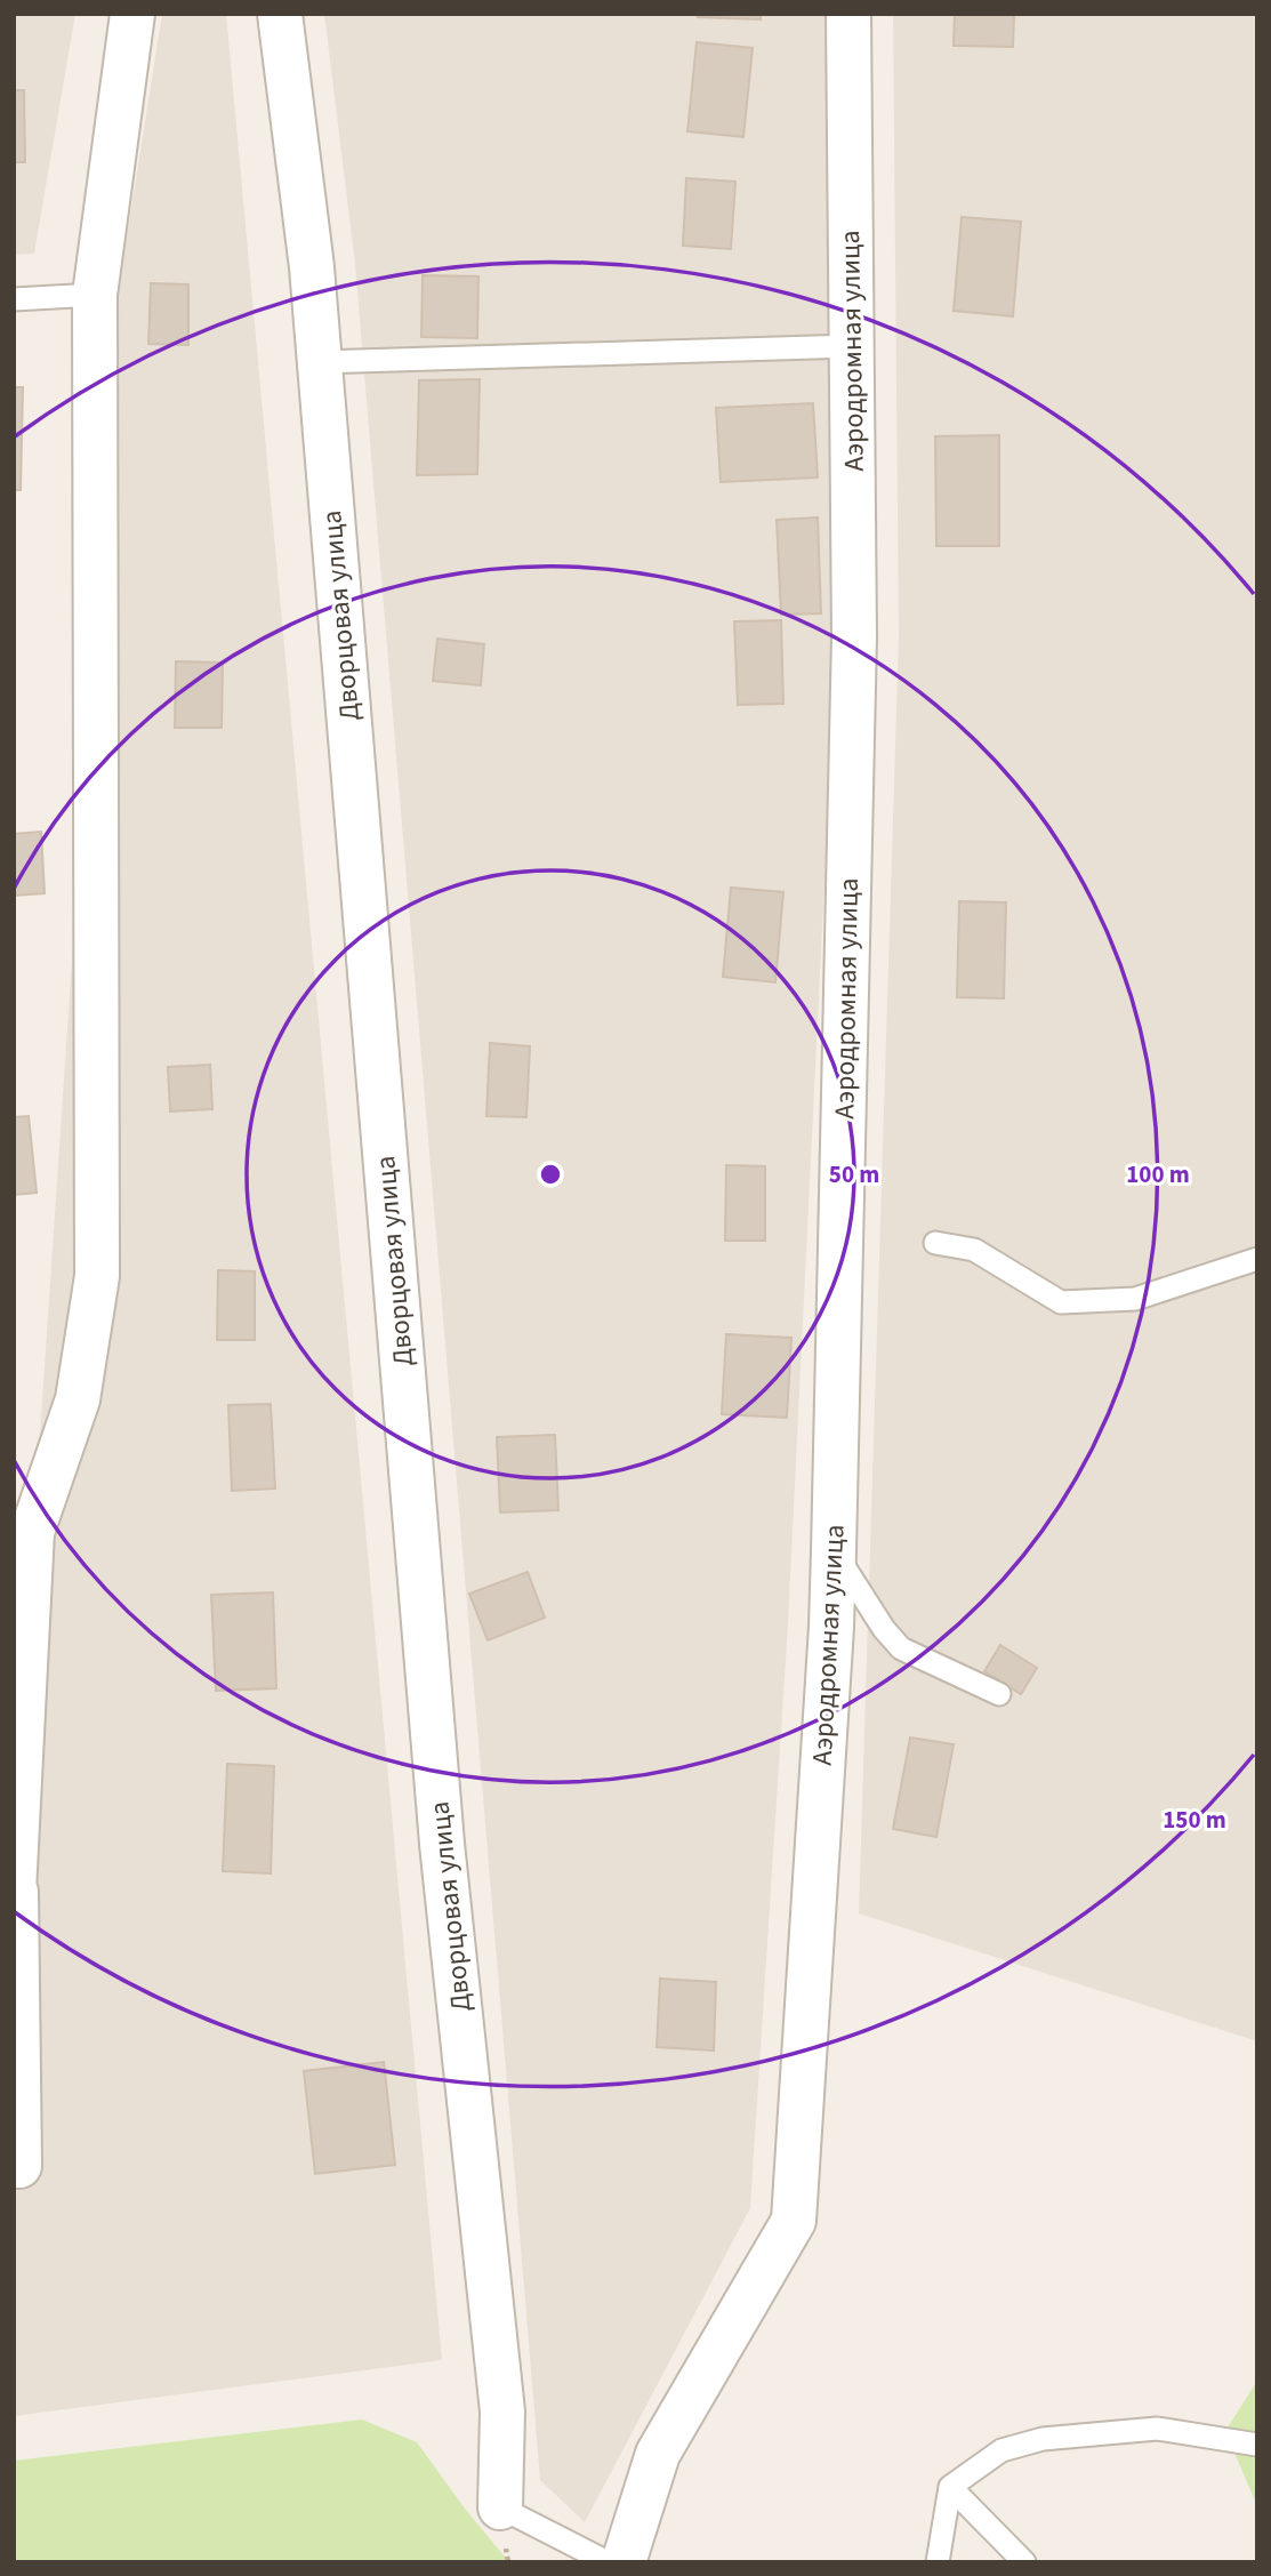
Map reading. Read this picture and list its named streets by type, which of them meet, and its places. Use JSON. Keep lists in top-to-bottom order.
{
  "streets": {
    "street": ["Аэродромная улица", "Дворцовая улица"]
  },
  "rings": ["50 m", "100 m", "150 m"]
}
